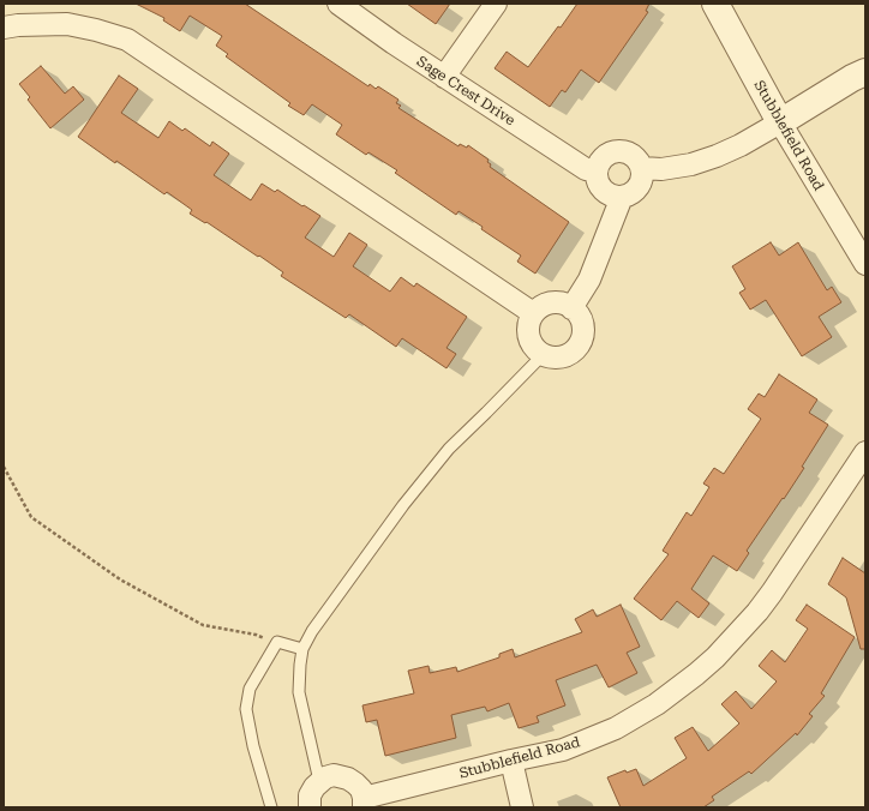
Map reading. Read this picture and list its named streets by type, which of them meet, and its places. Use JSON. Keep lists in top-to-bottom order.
{
  "streets": {
    "street": ["Sage Crest Drive", "Stubblefield Road"]
  }
}
